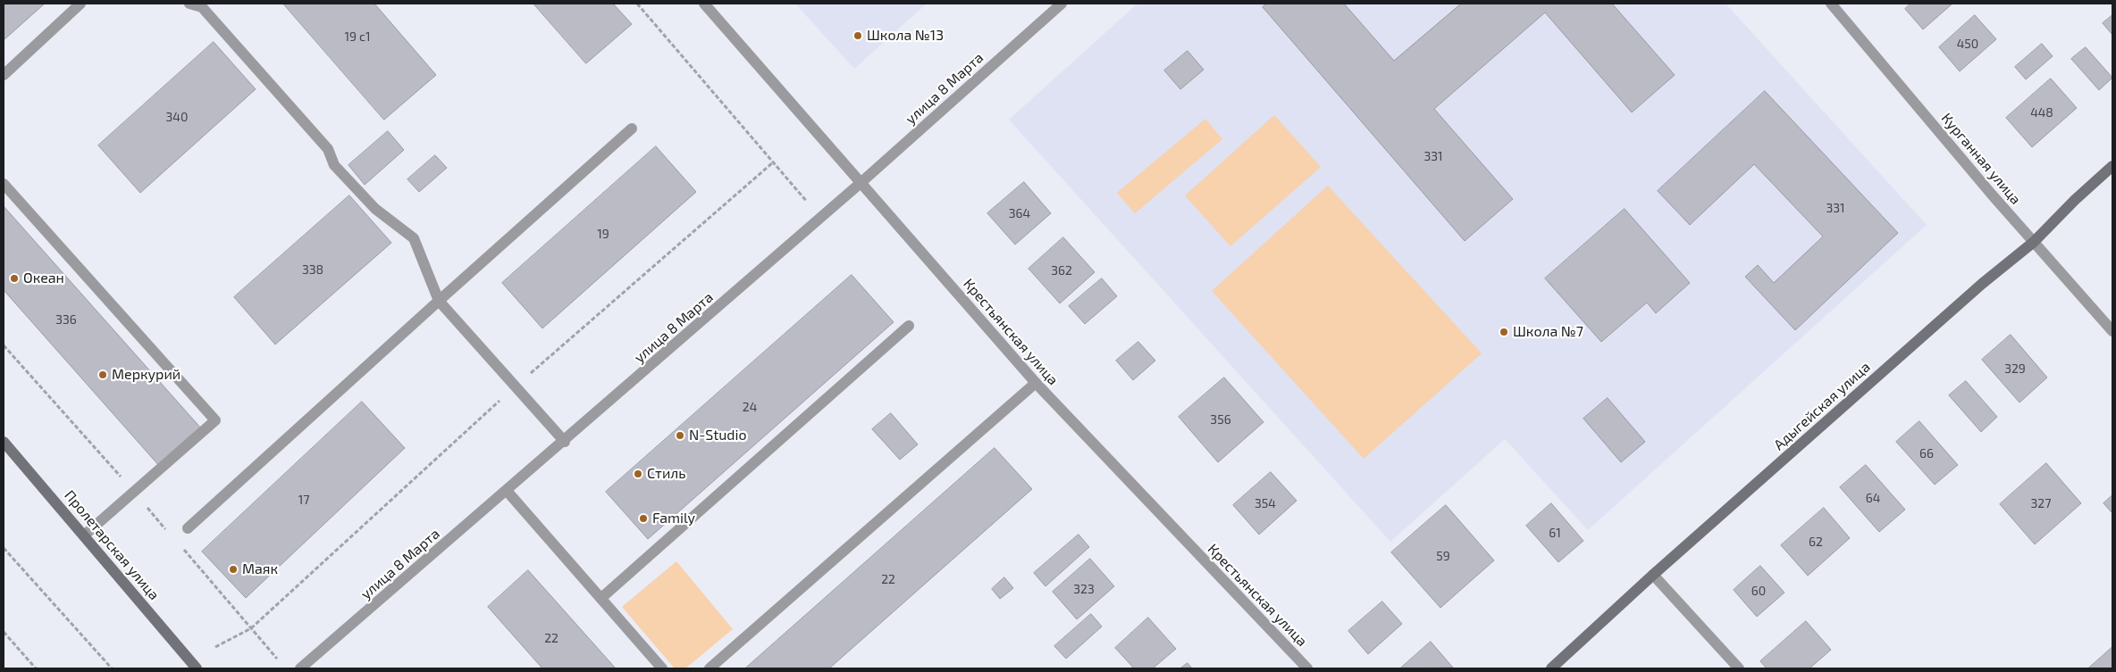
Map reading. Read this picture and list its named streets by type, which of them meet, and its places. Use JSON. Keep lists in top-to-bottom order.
{
  "streets": {
    "main road": ["Адыгейская улица", "Пролетарская улица"],
    "street": ["улица 8 Марта", "Курганная улица", "Крестьянская улица"]
  },
  "crossings": [
    ["улица 8 Марта", "Крестьянская улица"],
    ["Курганная улица", "Адыгейская улица"]
  ],
  "places": [
    "Школа №13",
    "Океан",
    "Школа №7",
    "Меркурий",
    "N-Studio",
    "Стиль",
    "Family",
    "Маяк"
  ],
  "house_numbers": [
    "19 с1",
    "450",
    "448",
    "340",
    "331",
    "331",
    "364",
    "19",
    "338",
    "362",
    "336",
    "329",
    "24",
    "356",
    "66",
    "64",
    "17",
    "354",
    "327",
    "61",
    "62",
    "59",
    "22",
    "323",
    "60",
    "22"
  ]
}
